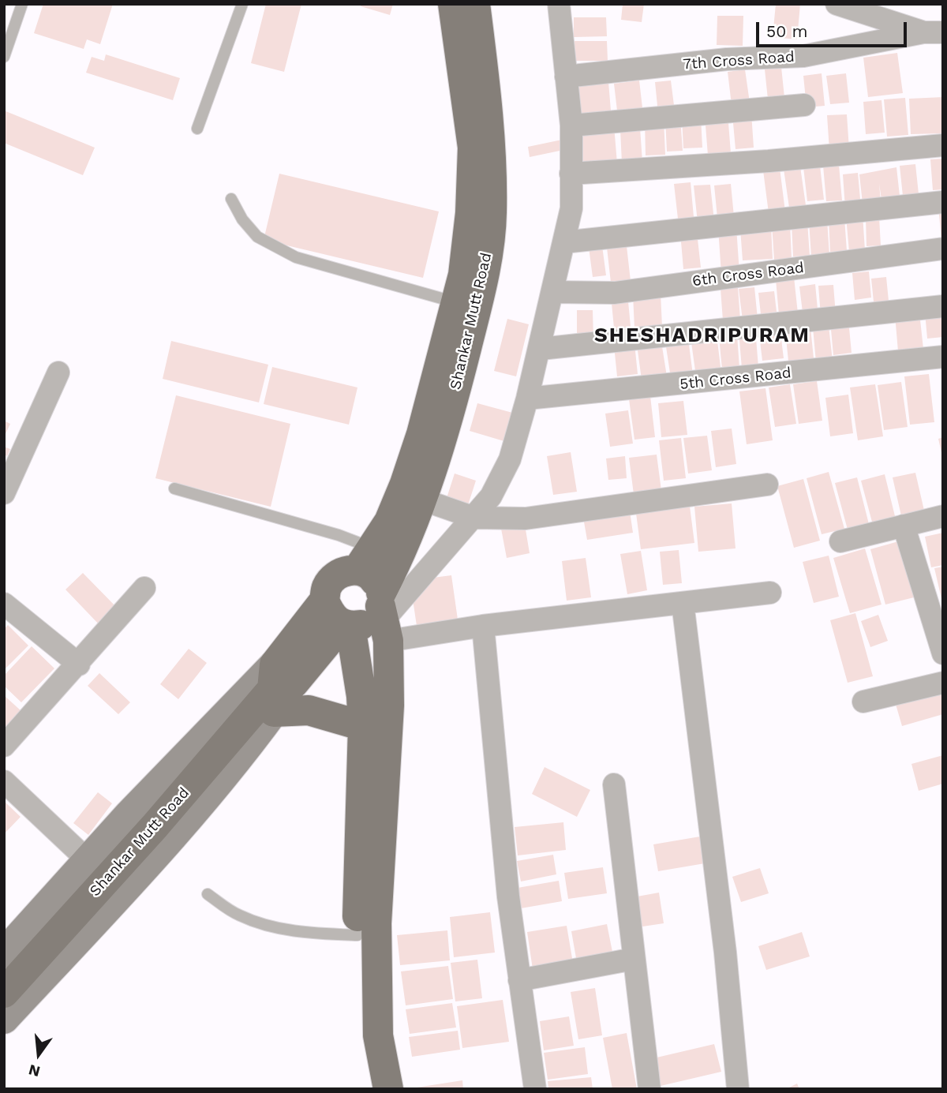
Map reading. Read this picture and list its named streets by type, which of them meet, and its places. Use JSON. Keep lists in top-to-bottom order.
{
  "streets": {
    "main road": ["Shankar Mutt Road"],
    "street": ["7th Cross Road", "6th Cross Road", "5th Cross Road"]
  },
  "districts": ["SHESHADRIPURAM"],
  "scale_bar": "50 m",
  "north": "bottom"
}
